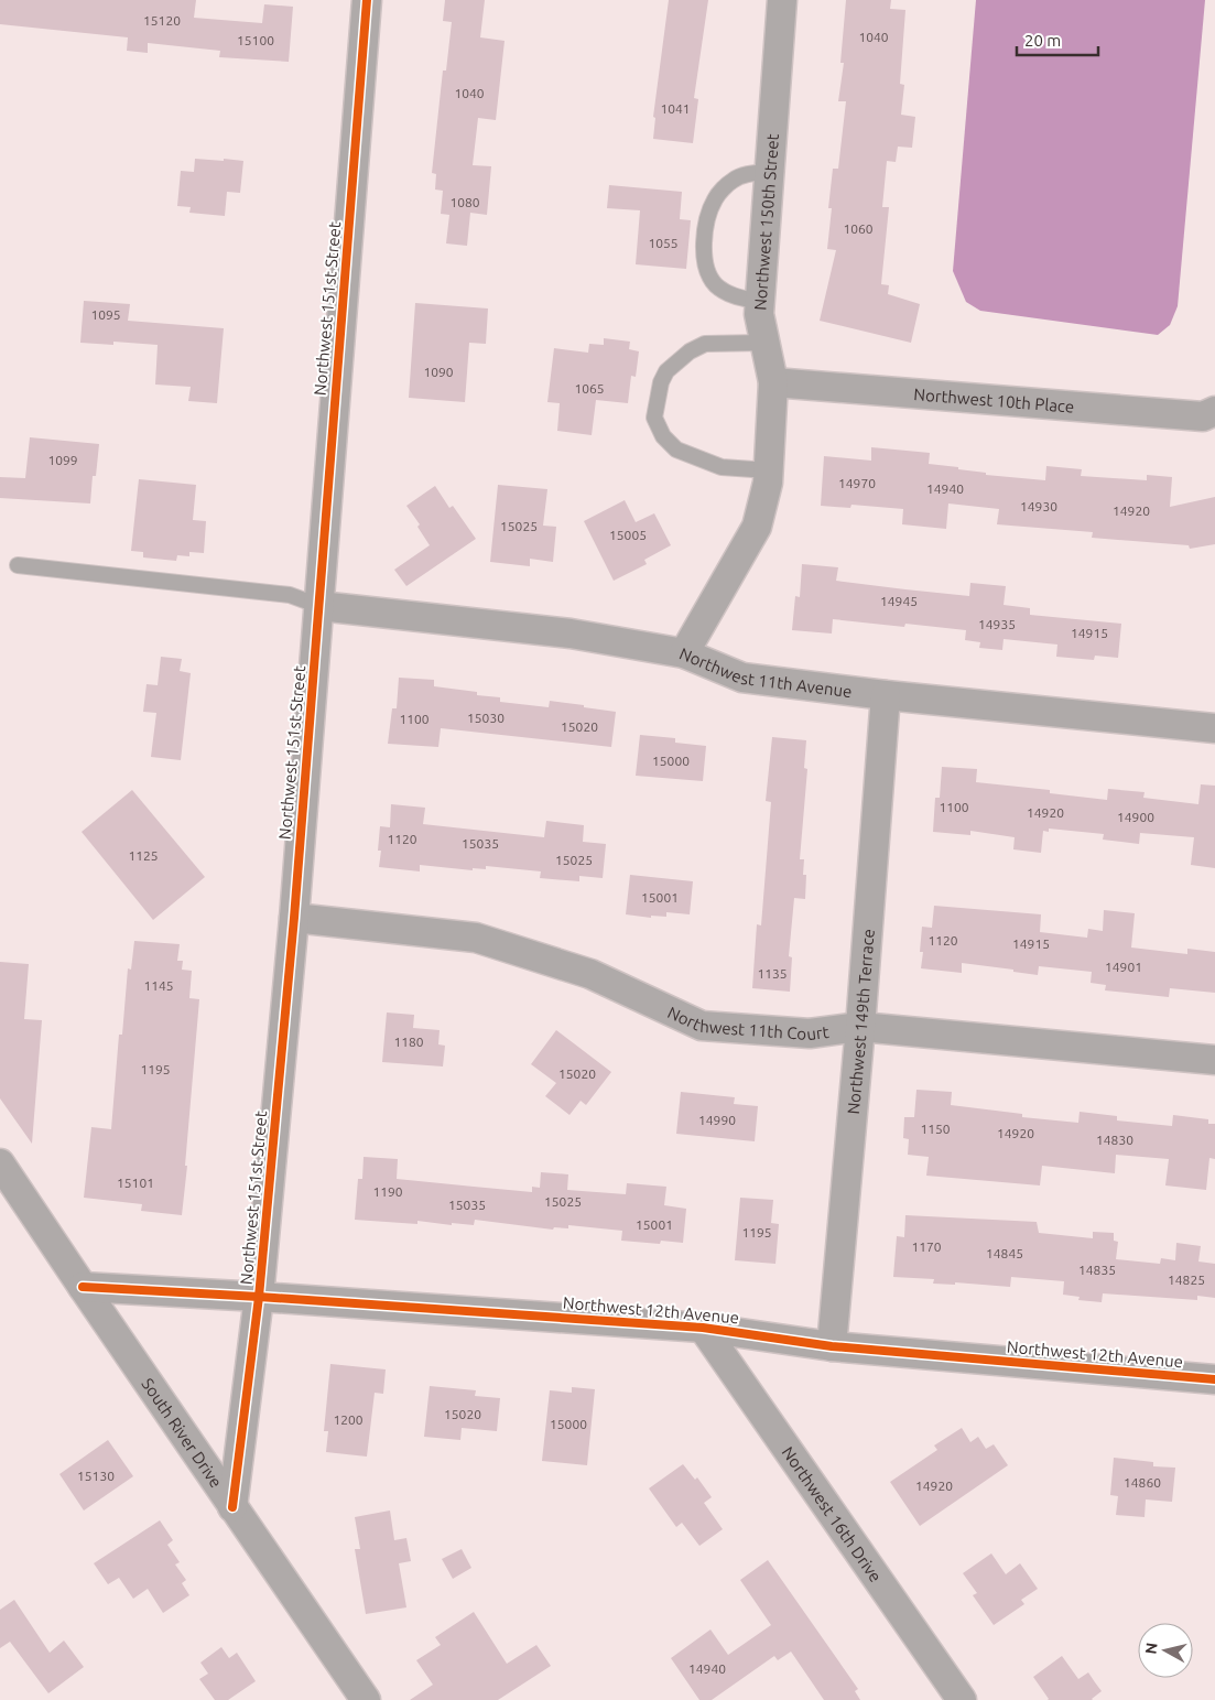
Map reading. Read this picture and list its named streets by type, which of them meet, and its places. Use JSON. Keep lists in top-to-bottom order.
{
  "streets": {
    "street": [
      "Northwest 150th Street",
      "Northwest 151st Street",
      "Northwest 10th Place",
      "Northwest 11th Avenue",
      "Northwest 11th Court",
      "Northwest 149th Terrace",
      "Northwest 12th Avenue",
      "South River Drive",
      "Northwest 16th Drive"
    ]
  },
  "crossings": [
    ["Northwest 150th Street", "Northwest 10th Place"],
    ["Northwest 150th Street", "Northwest 11th Avenue"],
    ["Northwest 151st Street", "Northwest 11th Avenue"],
    ["Northwest 151st Street", "Northwest 11th Court"],
    ["Northwest 151st Street", "Northwest 12th Avenue"],
    ["Northwest 151st Street", "South River Drive"],
    ["Northwest 11th Avenue", "Northwest 149th Terrace"],
    ["Northwest 11th Court", "Northwest 149th Terrace"],
    ["Northwest 149th Terrace", "Northwest 12th Avenue"],
    ["Northwest 12th Avenue", "South River Drive"],
    ["Northwest 12th Avenue", "Northwest 16th Drive"]
  ],
  "house_numbers": [
    "15120",
    "1040",
    "15100",
    "1040",
    "1041",
    "1080",
    "1060",
    "1055",
    "1095",
    "1090",
    "1065",
    "1099",
    "14970",
    "14940",
    "14930",
    "14920",
    "15025",
    "15005",
    "14945",
    "14935",
    "14915",
    "15030",
    "1100",
    "15020",
    "15000",
    "1100",
    "14920",
    "14900",
    "1120",
    "15035",
    "1125",
    "15025",
    "15001",
    "1120",
    "14915",
    "14901",
    "1135",
    "1145",
    "1180",
    "1195",
    "15020",
    "14990",
    "1150",
    "14920",
    "14830",
    "15101",
    "1190",
    "15025",
    "15035",
    "15001",
    "1195",
    "1170",
    "14845",
    "14835",
    "14825",
    "15020",
    "1200",
    "15000",
    "15130",
    "14860",
    "14920",
    "14940"
  ],
  "scale_bar": "20 m",
  "north": "left"
}
